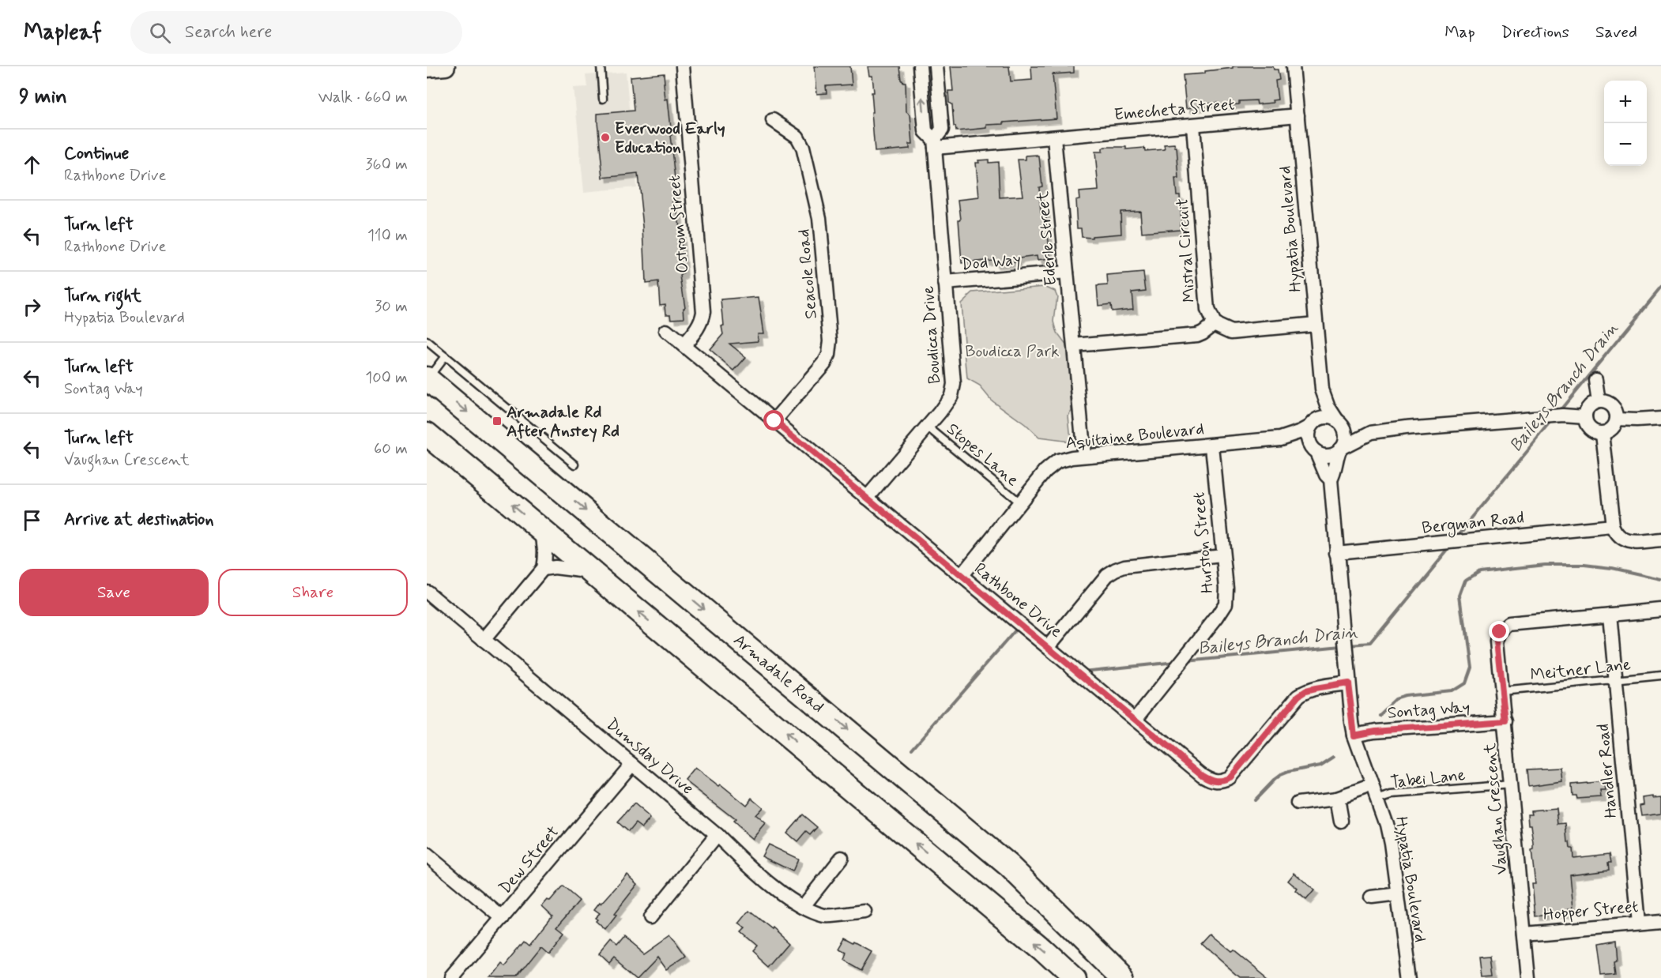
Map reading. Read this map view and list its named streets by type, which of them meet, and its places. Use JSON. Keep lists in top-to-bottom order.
{
  "streets": {
    "highway": ["Armadale Road"],
    "street": [
      "Emecheta Street",
      "Ostrom Street",
      "Hypatia Boulevard",
      "Ederle Street",
      "Mistral Circuit",
      "Dod Way",
      "Seacole Road",
      "Boudicca Drive",
      "Aquitaine Boulevard",
      "Bergman Road",
      "Hurston Street",
      "Rathbone Drive",
      "Sontag Way",
      "Dumsday Drive",
      "Handler Road",
      "Vaughan Crescent",
      "Dew Street",
      "Hopper Street"
    ],
    "lane": ["Stopes Lane", "Meitner Lane", "Tabei Lane"]
  },
  "crossings": [
    ["Emecheta Street", "Hypatia Boulevard"],
    ["Emecheta Street", "Ederle Street"],
    ["Emecheta Street", "Mistral Circuit"],
    ["Ostrom Street", "Rathbone Drive"],
    ["Hypatia Boulevard", "Bergman Road"],
    ["Hypatia Boulevard", "Rathbone Drive"],
    ["Hypatia Boulevard", "Sontag Way"],
    ["Hypatia Boulevard", "Tabei Lane"],
    ["Ederle Street", "Dod Way"],
    ["Ederle Street", "Aquitaine Boulevard"],
    ["Dod Way", "Boudicca Drive"],
    ["Seacole Road", "Rathbone Drive"],
    ["Boudicca Drive", "Stopes Lane"],
    ["Boudicca Drive", "Rathbone Drive"],
    ["Aquitaine Boulevard", "Stopes Lane"],
    ["Aquitaine Boulevard", "Hurston Street"],
    ["Aquitaine Boulevard", "Rathbone Drive"],
    ["Hurston Street", "Rathbone Drive"],
    ["Meitner Lane", "Handler Road"],
    ["Meitner Lane", "Vaughan Crescent"],
    ["Sontag Way", "Vaughan Crescent"],
    ["Dumsday Drive", "Dew Street"],
    ["Handler Road", "Vaughan Crescent"],
    ["Handler Road", "Hopper Street"],
    ["Tabei Lane", "Vaughan Crescent"],
    ["Vaughan Crescent", "Hopper Street"]
  ],
  "water": ["Baileys Branch Drain"],
  "parks": ["Boudicca Park"],
  "places": {
    "other": ["Everwood Early Education"],
    "transit": ["Armadale Rd After Anstey Rd"]
  },
  "page": {
    "header": "Mapleaf",
    "search": "Search here",
    "nav": ["Map", "Directions", "Saved"],
    "heading": ["9 min", "Walk · 660 m"],
    "map_buttons": ["+", "−"],
    "list": [
      ["Continue", "Rathbone Drive", "360 m"],
      ["Turn left", "Rathbone Drive", "110 m"],
      ["Turn right", "Hypatia Boulevard", "30 m"],
      ["Turn left", "Sontag Way", "100 m"],
      ["Turn left", "Vaughan Crescent", "60 m"],
      "Arrive at destination"
    ],
    "buttons": ["Save", "Share"]
  }
}
